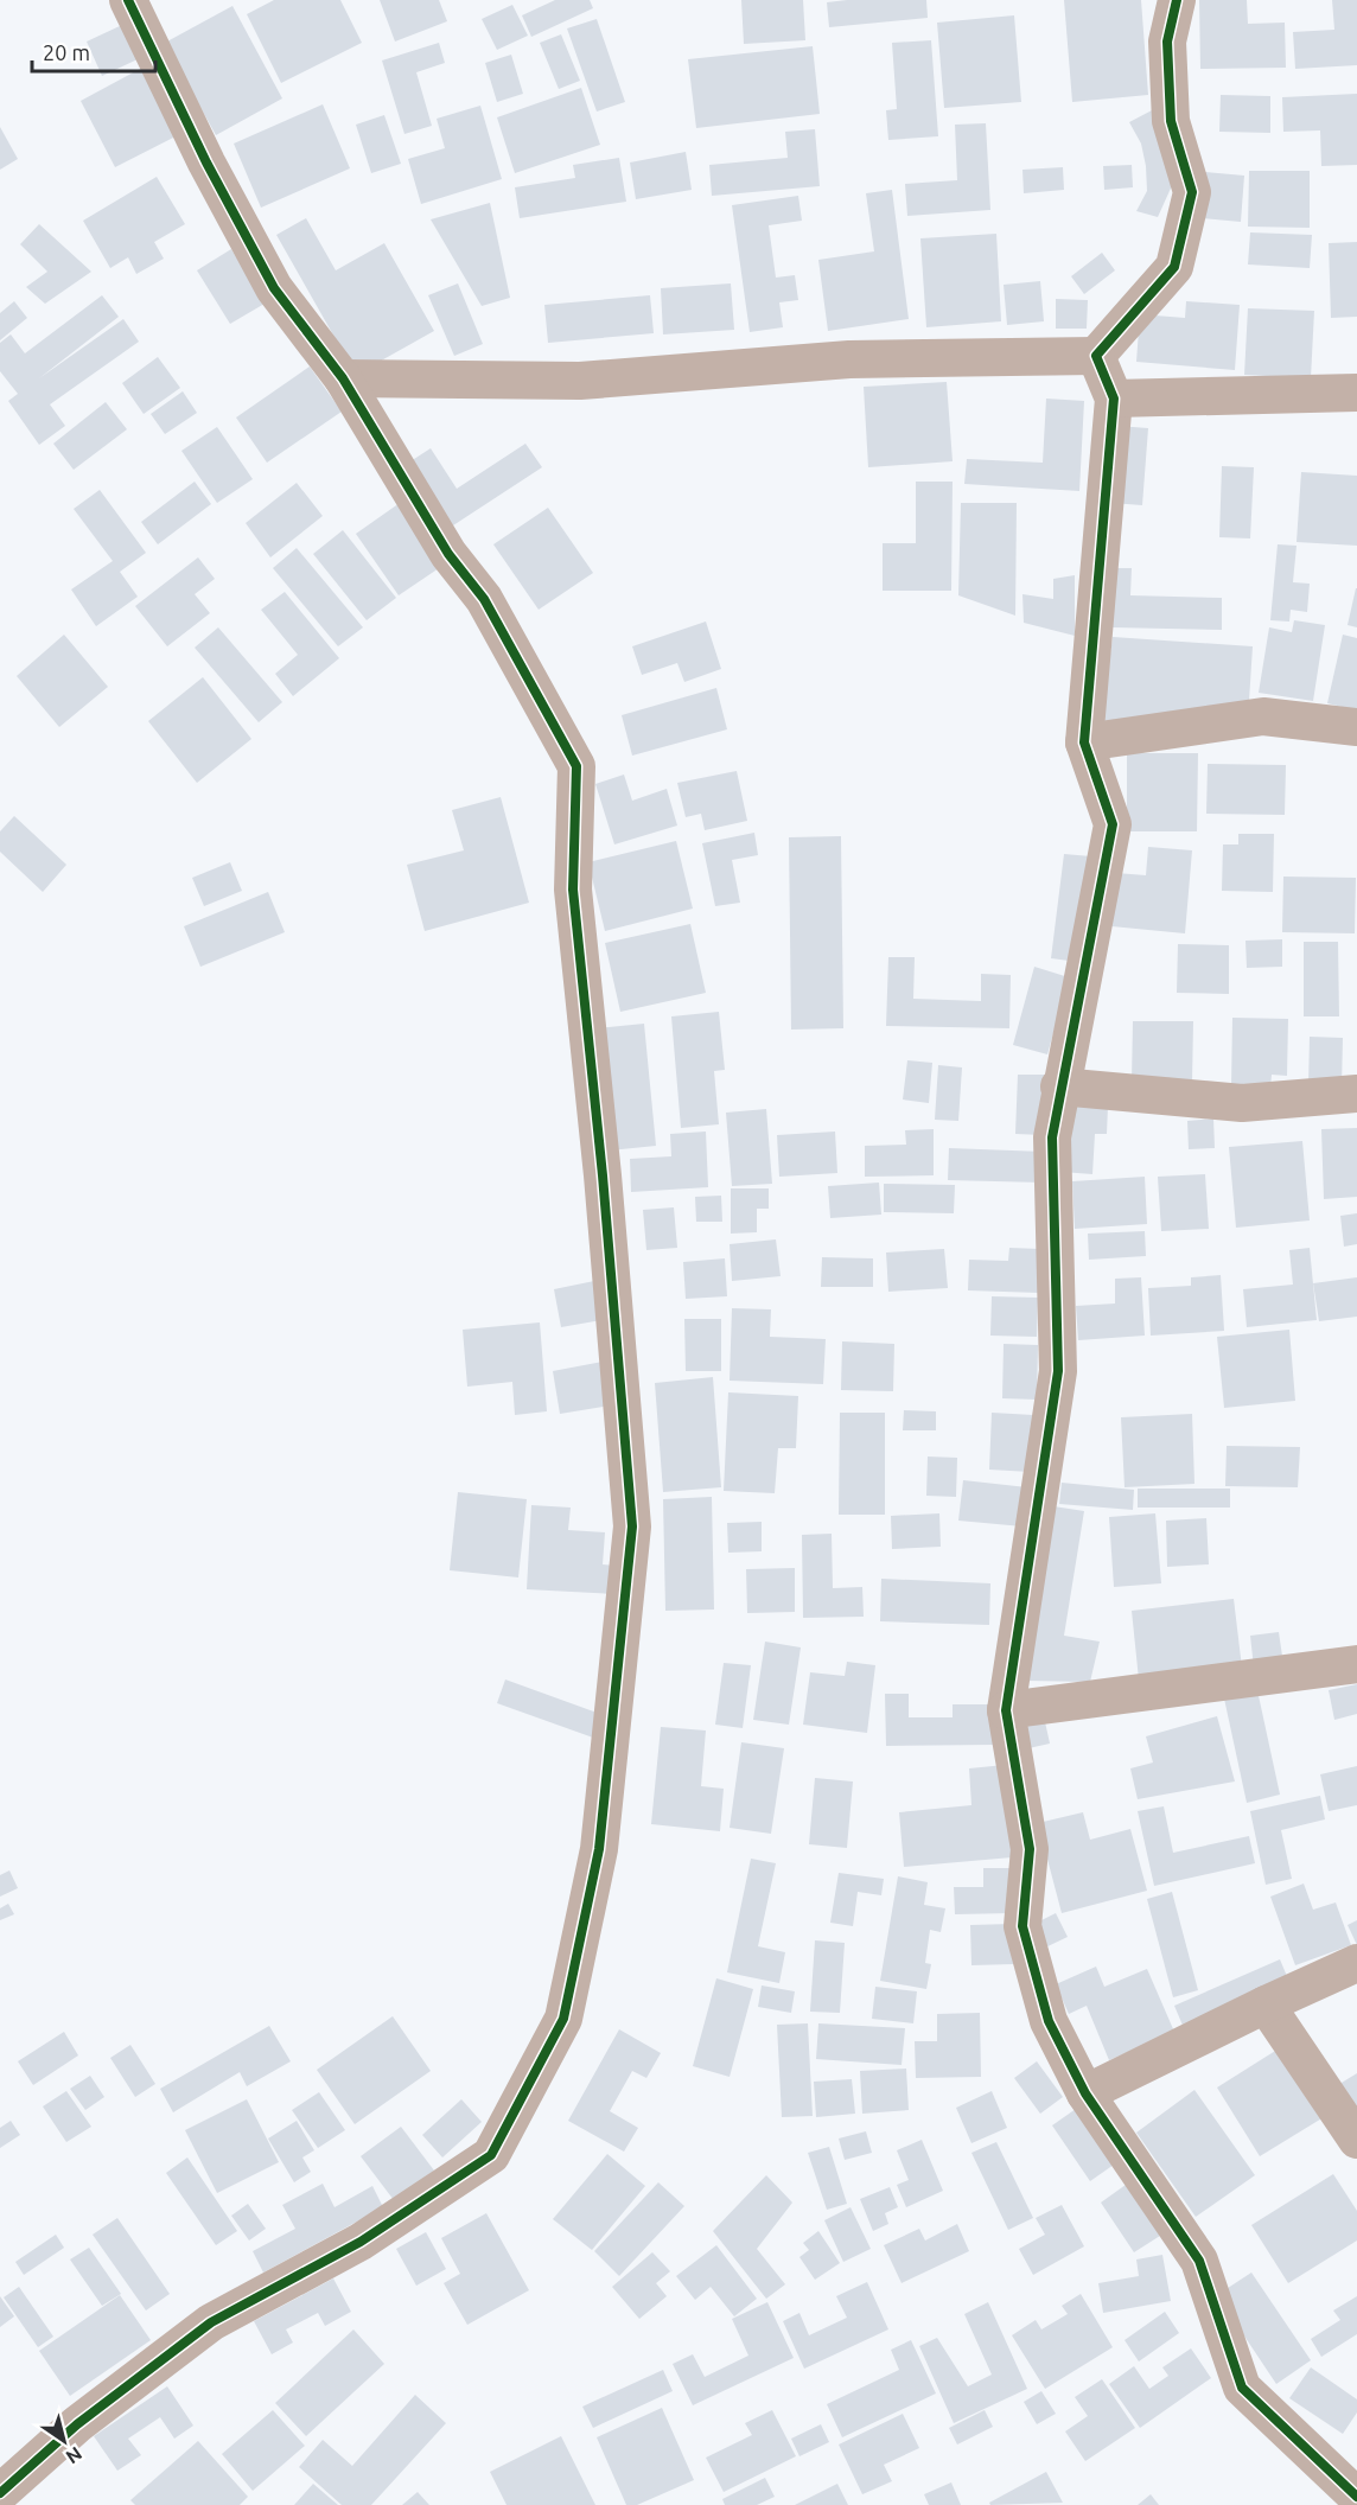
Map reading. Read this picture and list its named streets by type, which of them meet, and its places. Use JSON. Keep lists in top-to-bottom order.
{
  "scale_bar": "20 m",
  "north": "bottom right"
}
